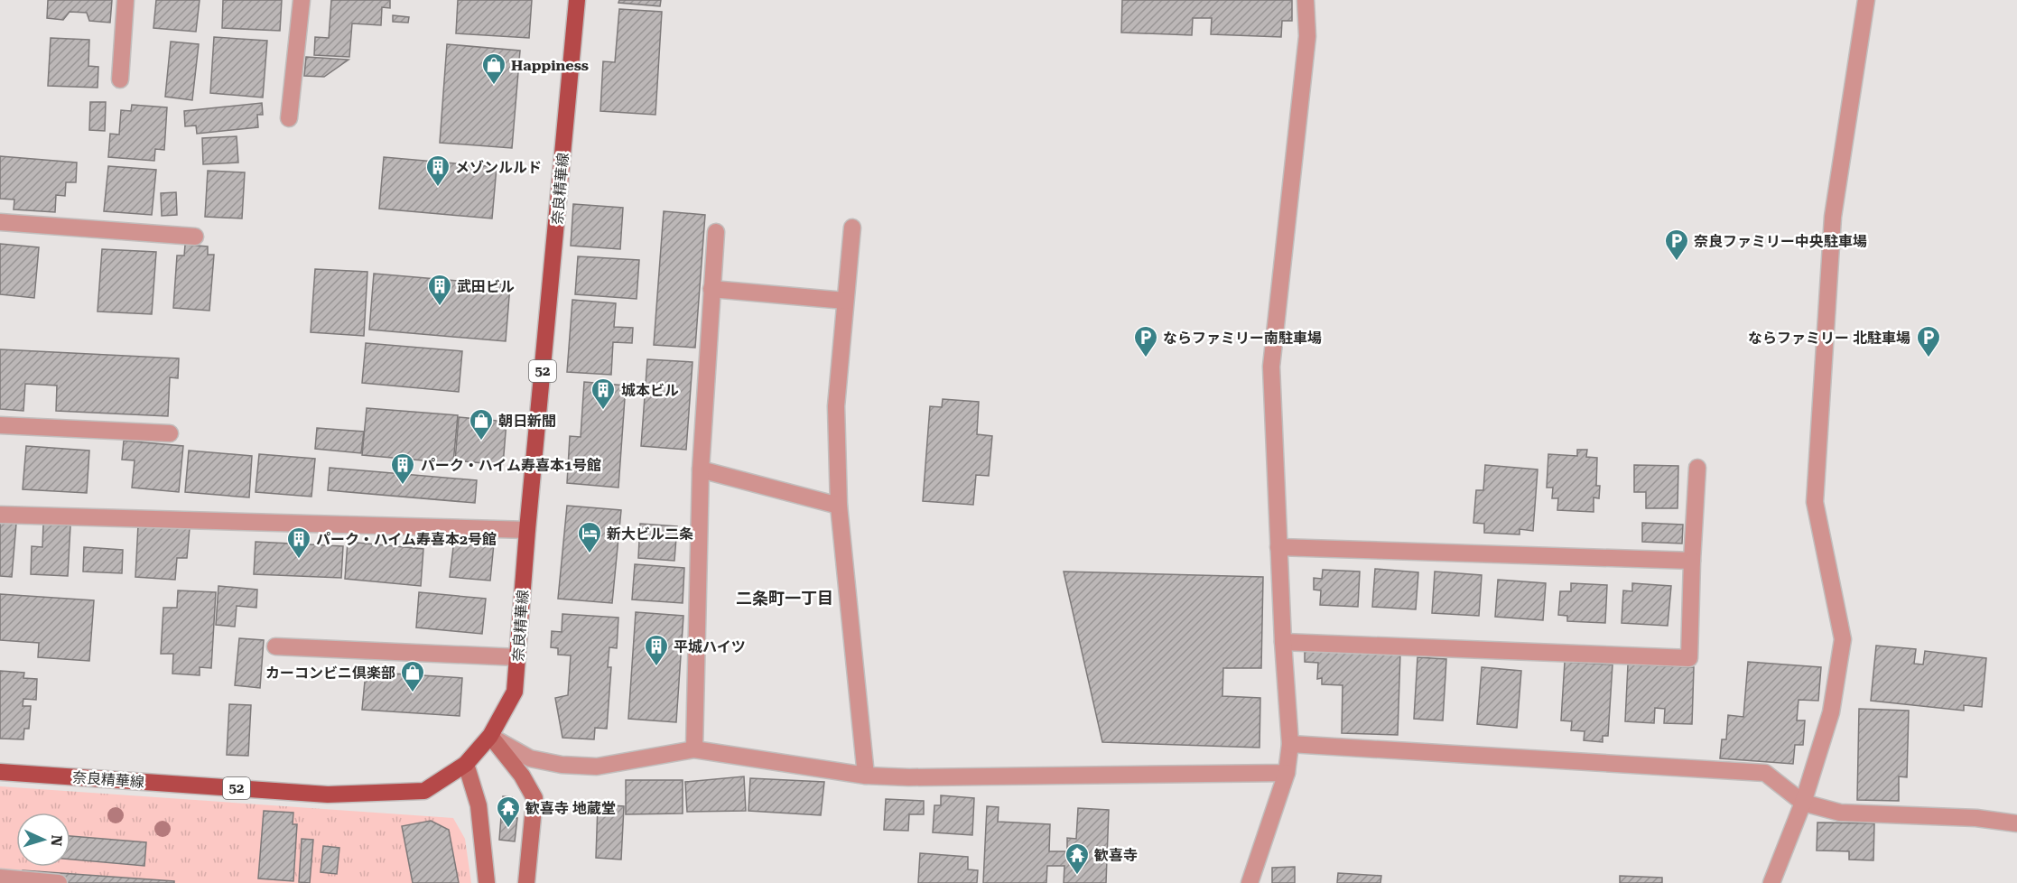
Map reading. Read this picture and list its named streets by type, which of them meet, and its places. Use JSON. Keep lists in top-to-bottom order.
{
  "streets": {
    "main road": ["奈良精華線", "52"]
  },
  "districts": ["二条町一丁目"],
  "places": {
    "shop": ["Happiness", "朝日新聞", "カーコンビニ倶楽部"],
    "building": [
      "メゾンルルド",
      "武田ビル",
      "城本ビル",
      "パーク・ハイム寿喜本1号館",
      "パーク・ハイム寿喜本2号館",
      "平城ハイツ"
    ],
    "parking": ["奈良ファミリー中央駐車場", "ならファミリー南駐車場", "ならファミリー 北駐車場"],
    "hotel": ["新大ビル二条"],
    "temple": ["歓喜寺 地蔵堂", "歓喜寺"]
  },
  "north": "right"
}
